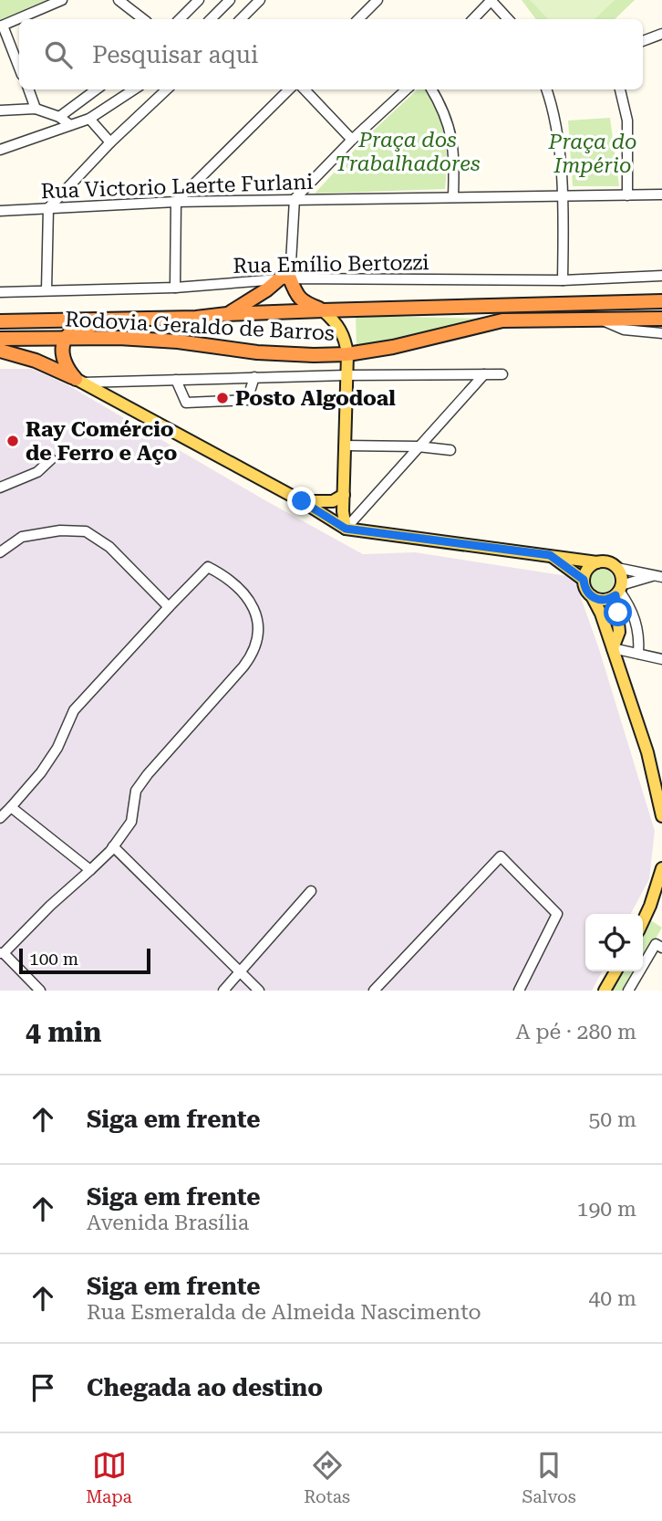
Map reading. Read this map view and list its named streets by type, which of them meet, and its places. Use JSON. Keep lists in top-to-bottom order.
{
  "streets": {
    "highway": ["Rodovia Geraldo de Barros"],
    "street": ["Rua Victorio Laerte Furlani", "Rua Emílio Bertozzi"]
  },
  "parks": ["Praça dos Trabalhadores", "Praça do Império"],
  "places": ["Posto Algodoal", "Ray Comércio de Ferro e Aço"],
  "scale_bar": "100 m",
  "page": {
    "search": "Pesquisar aqui",
    "scale": "100 m",
    "heading": ["4 min", "A pé · 280 m"],
    "list": [
      ["Siga em frente", "50 m"],
      ["Siga em frente", "Avenida Brasília", "190 m"],
      ["Siga em frente", "Rua Esmeralda de Almeida Nascimento", "40 m"],
      "Chegada ao destino"
    ],
    "nav": ["Mapa", "Rotas", "Salvos"]
  }
}
